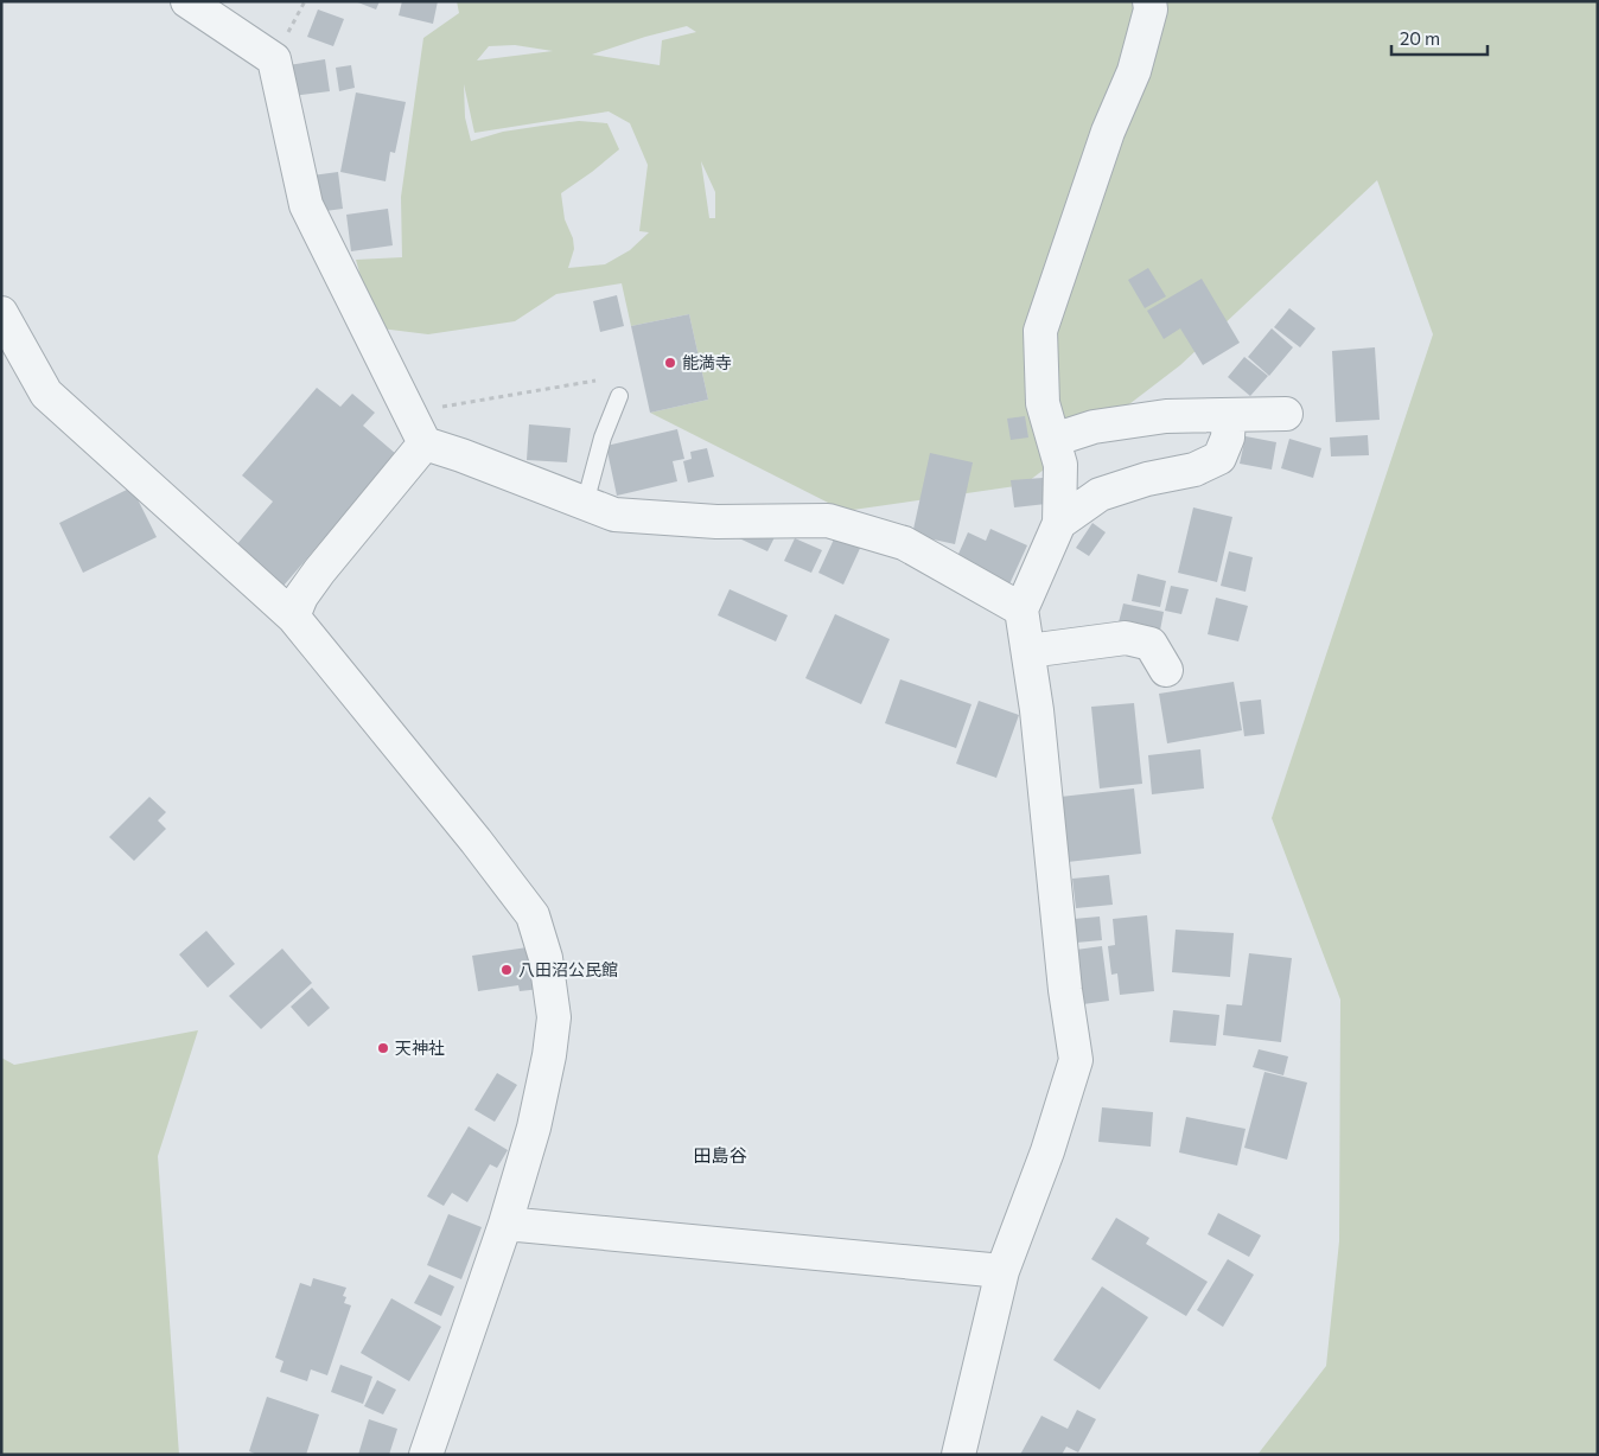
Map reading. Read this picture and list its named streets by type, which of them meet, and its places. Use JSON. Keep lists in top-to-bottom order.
{
  "districts": ["田島谷"],
  "places": ["能満寺", "八田沼公民館", "天神社"],
  "scale_bar": "20 m"
}
